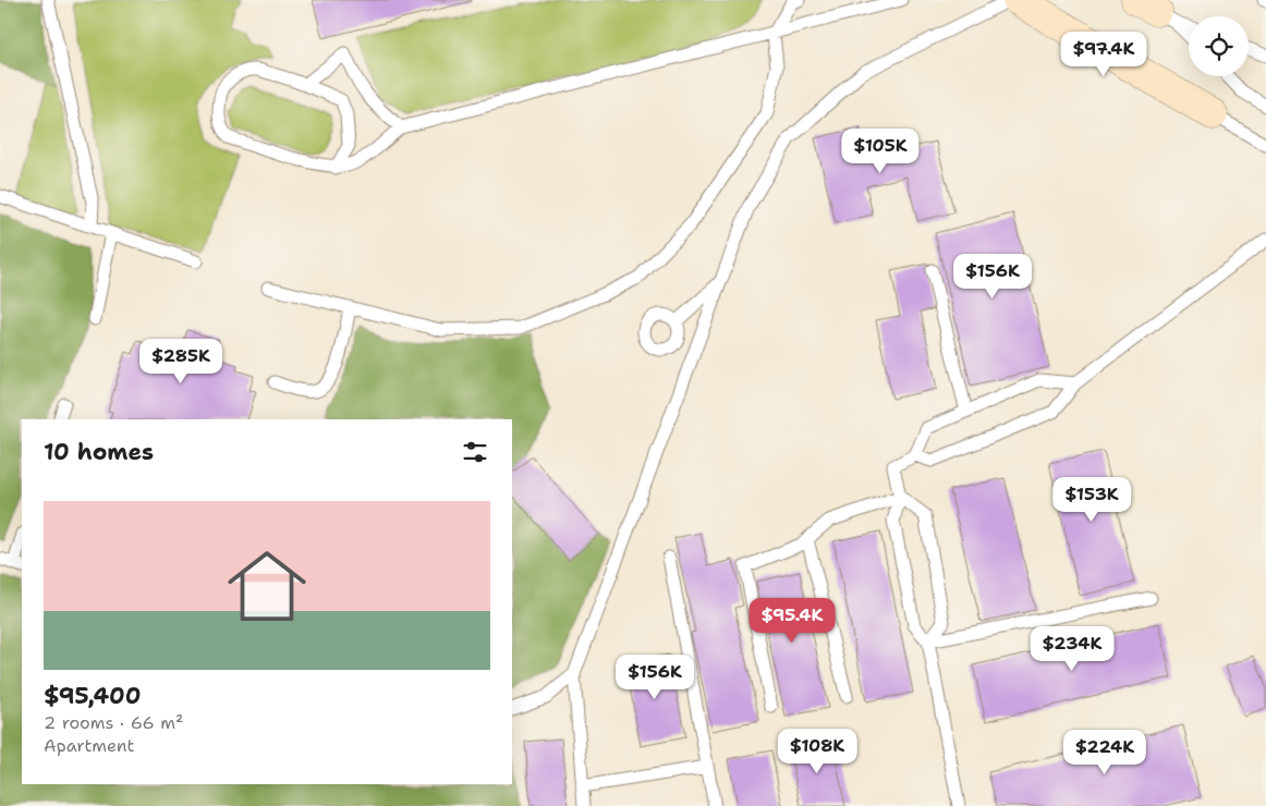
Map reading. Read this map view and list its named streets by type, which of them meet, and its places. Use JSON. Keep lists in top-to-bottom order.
{
  "page": {
    "price": [
      "$97.4K",
      "$105K",
      "$156K",
      "$285K",
      "$153K",
      "$95.4K",
      "$234K",
      "$156K",
      "$108K",
      "$224K"
    ],
    "heading": "10 homes",
    "list": [
      {
        "name": "$95,400",
        "note": "2 rooms · 66 m² · Apartment"
      }
    ]
  }
}
